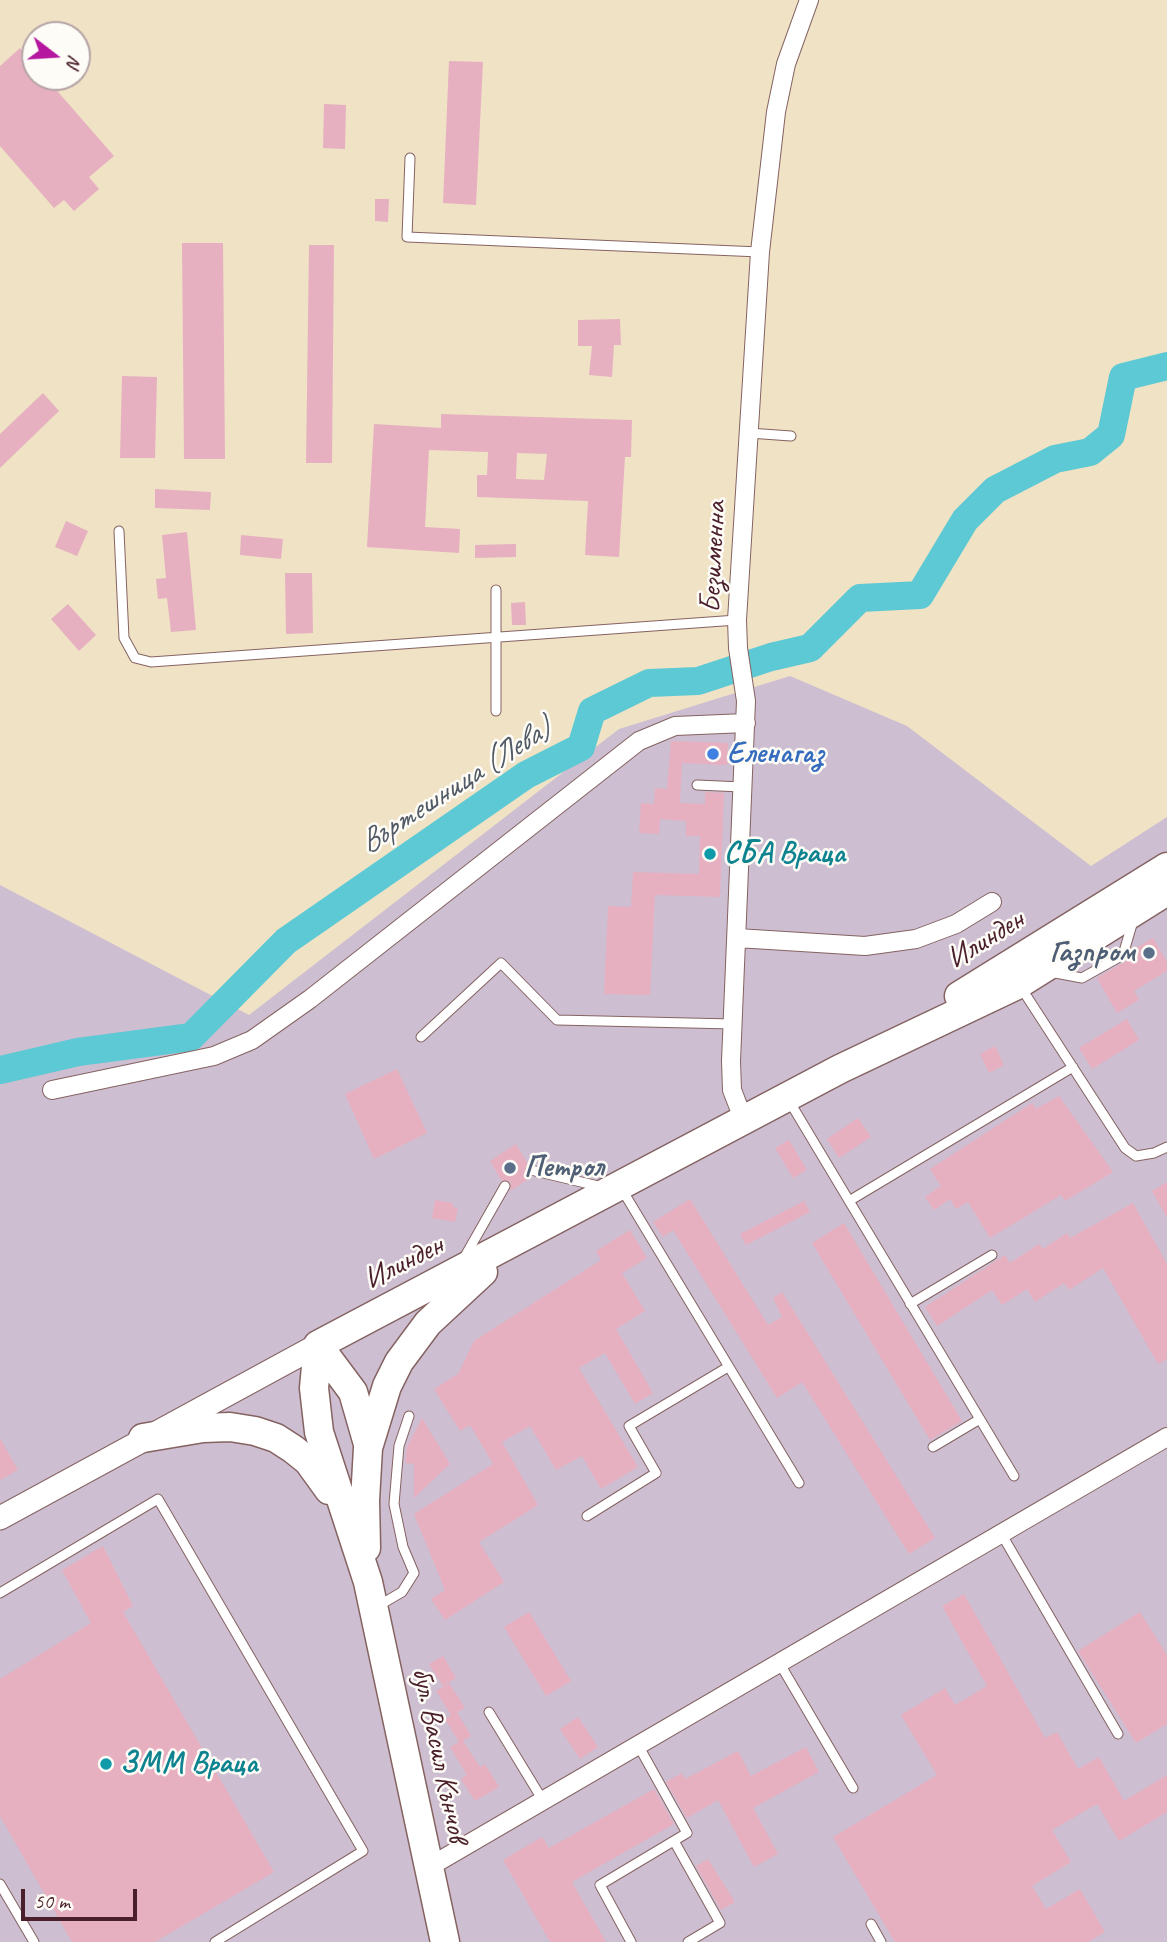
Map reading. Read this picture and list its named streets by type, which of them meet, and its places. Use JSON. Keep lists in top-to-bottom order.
{
  "streets": {
    "main road": ["Илинден", "бул. Васил Кънчов"],
    "street": ["Безименна"]
  },
  "crossings": [
    ["Безименна", "Илинден"],
    ["Илинден", "бул. Васил Кънчов"]
  ],
  "water": ["Въртешница (Лева)"],
  "places": [
    "Еленагаз",
    "СБА Враца",
    "Газпром",
    "Петрол",
    "ЗММ Враца"
  ],
  "scale_bar": "50 m",
  "north": "right"
}
